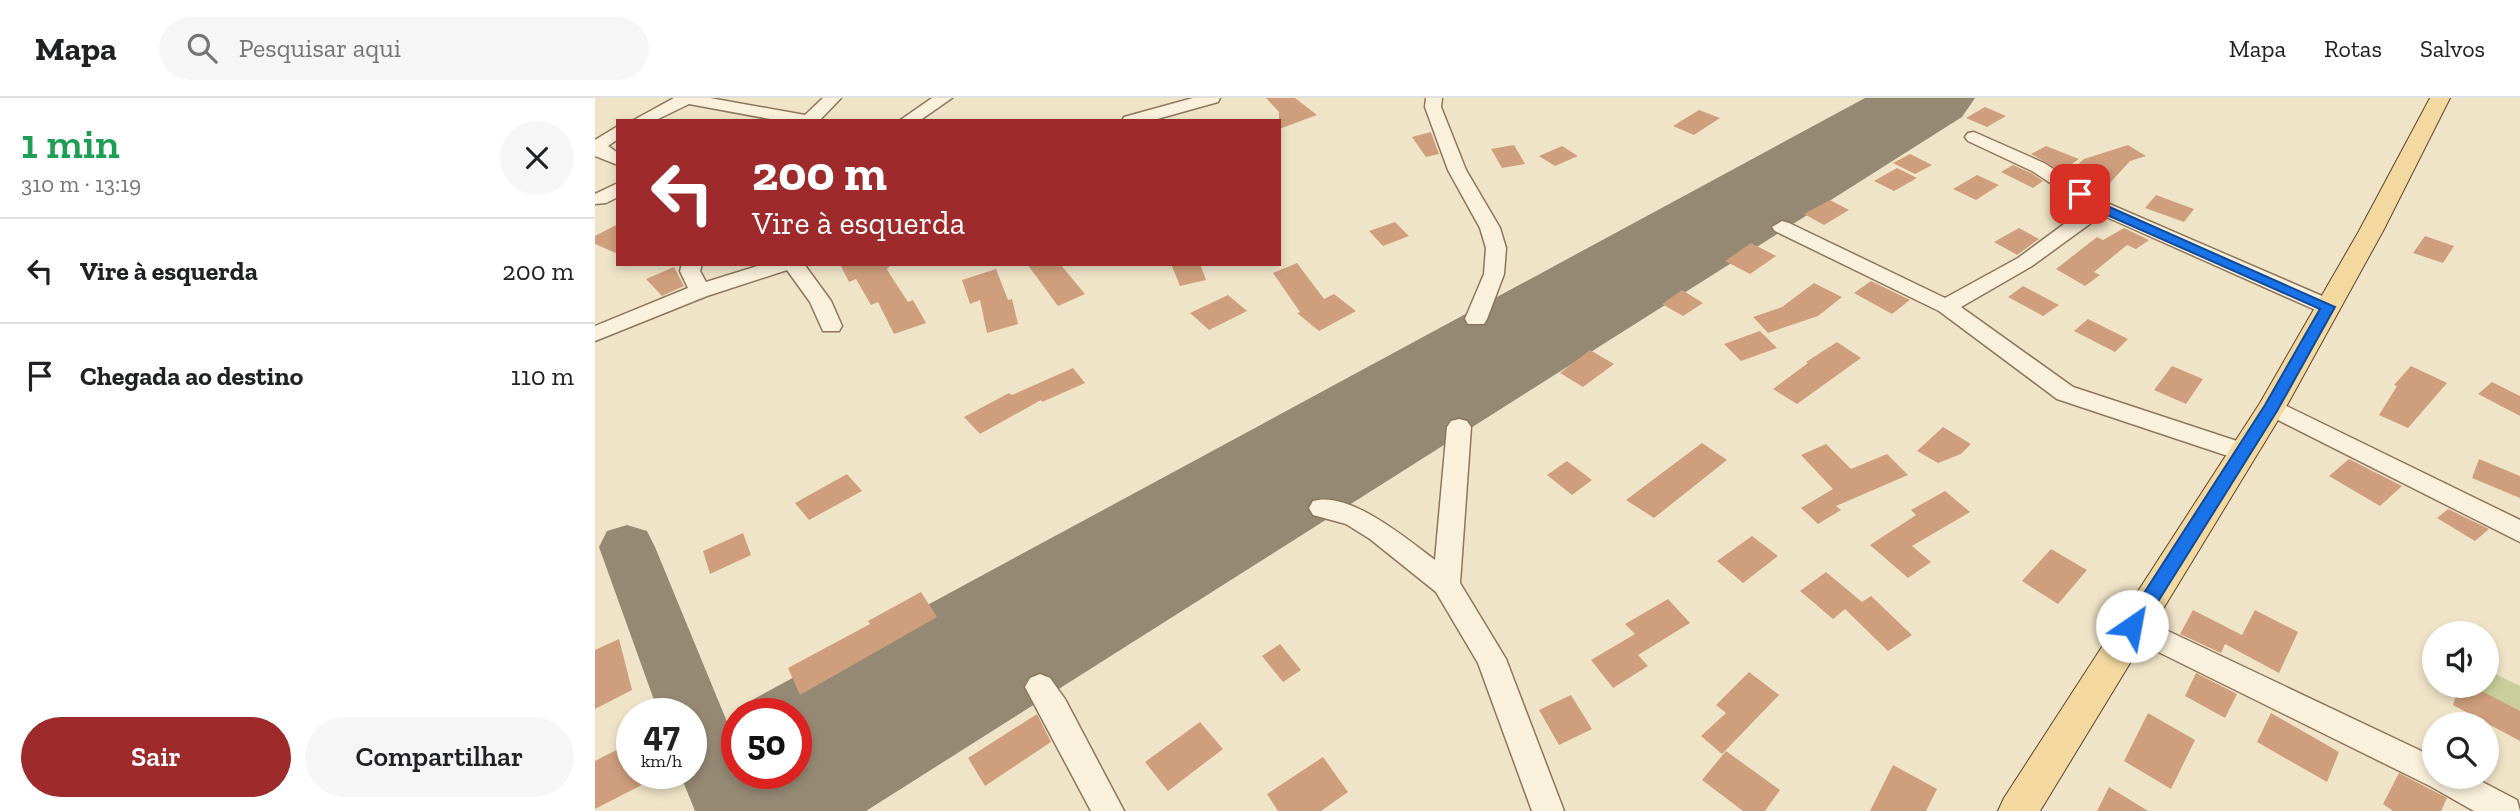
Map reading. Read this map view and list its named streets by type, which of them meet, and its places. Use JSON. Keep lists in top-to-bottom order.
{
  "page": {
    "header": "Mapa",
    "search": "Pesquisar aqui",
    "nav": ["Mapa", "Rotas", "Salvos"],
    "heading": ["1 min", "310 m · 13:19"],
    "turn": ["200 m", "Vire à esquerda"],
    "list": [
      {
        "name": "Vire à esquerda",
        "value": "200 m"
      },
      {
        "name": "Chegada ao destino",
        "value": "110 m"
      }
    ],
    "speed": "47 km/h",
    "limit": "50",
    "buttons": ["Sair", "Compartilhar"]
  }
}
